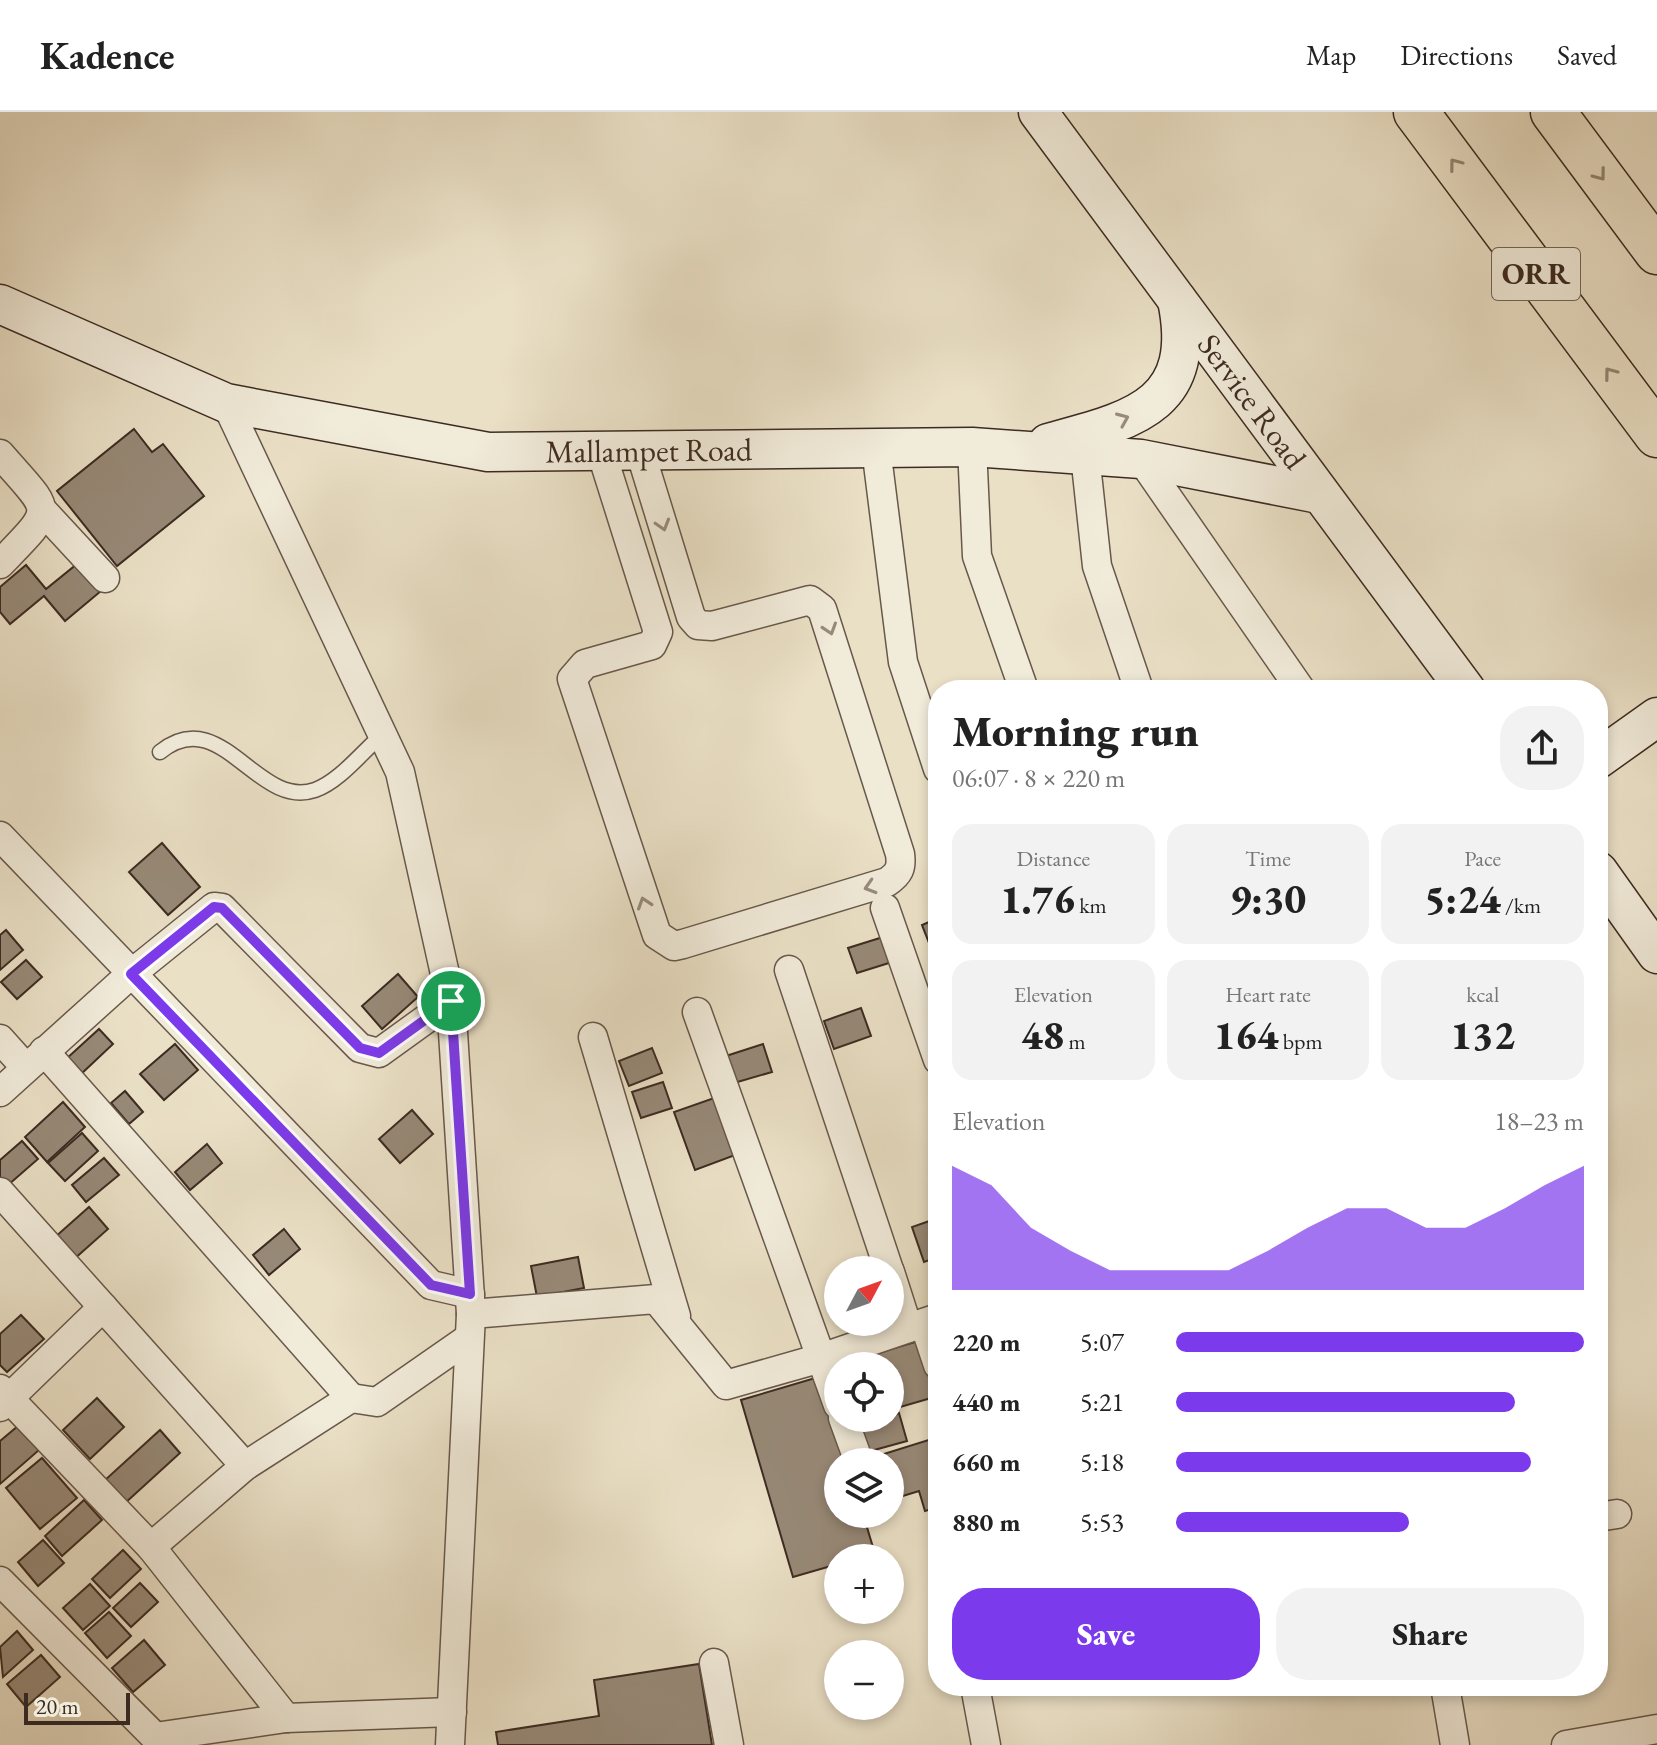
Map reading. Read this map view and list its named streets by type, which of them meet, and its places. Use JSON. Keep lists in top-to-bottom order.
{
  "streets": {
    "highway": ["ORR"],
    "main road": ["Service Road", "Mallampet Road"]
  },
  "crossings": [
    ["Service Road", "Mallampet Road"]
  ],
  "scale_bar": "20 m",
  "north": "top right",
  "page": {
    "header": "Kadence",
    "nav": ["Map", "Directions", "Saved"],
    "heading": ["Morning run", "06:07 · 8 × 220 m"],
    "stats": [
      ["Distance", "1.76 km"],
      ["Time", "9:30"],
      ["Pace", "5:24 /km"],
      ["Elevation", "48 m"],
      ["Heart rate", "164 bpm"],
      ["kcal", "132"]
    ],
    "chart": ["Elevation", "18–23 m"],
    "map_buttons": ["+", "−"],
    "list": [
      {
        "name": "220 m",
        "note": "5:07"
      },
      {
        "name": "440 m",
        "note": "5:21"
      },
      {
        "name": "660 m",
        "note": "5:18"
      },
      {
        "name": "880 m",
        "note": "5:53"
      }
    ],
    "buttons": ["Save", "Share"],
    "scale": "20 m"
  }
}
